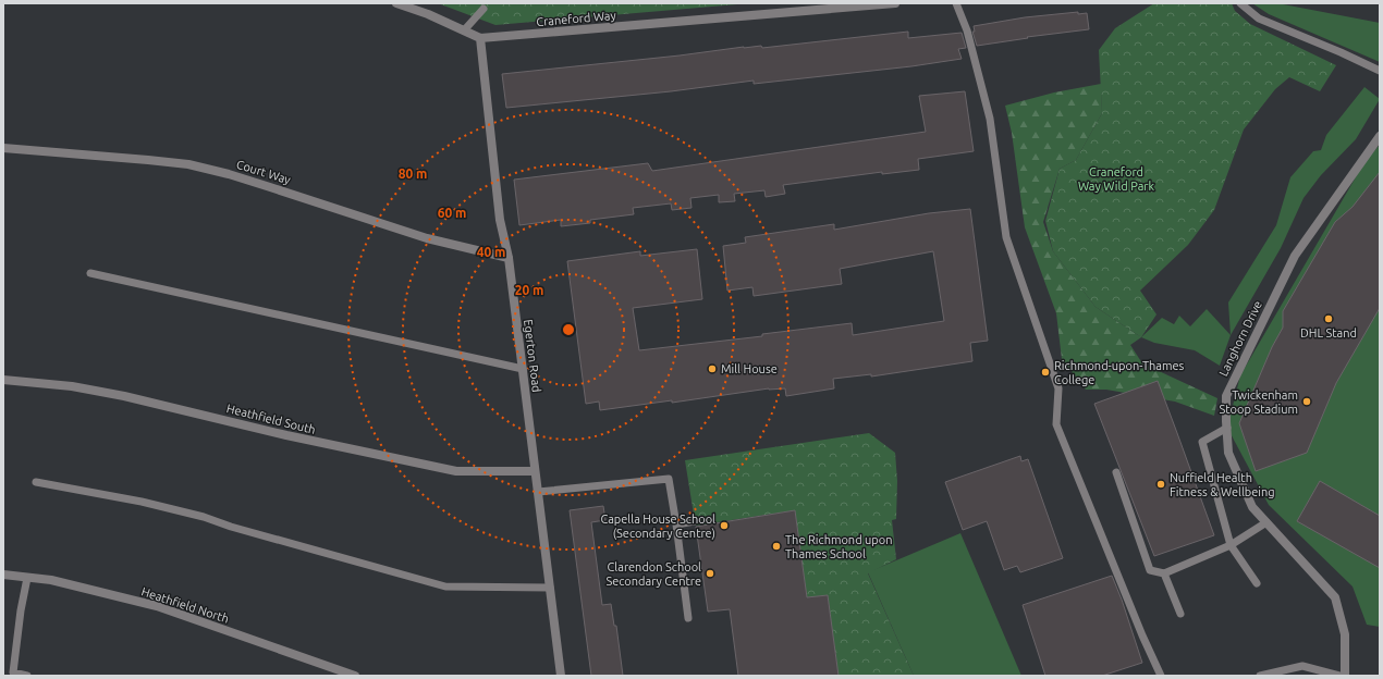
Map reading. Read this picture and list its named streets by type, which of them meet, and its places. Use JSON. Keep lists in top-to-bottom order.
{
  "streets": {
    "street": [
      "Craneford Way",
      "Court Way",
      "Langhorn Drive",
      "Egerton Road",
      "Heathfield South",
      "Heathfield North"
    ]
  },
  "crossings": [
    ["Craneford Way", "Egerton Road"],
    ["Court Way", "Egerton Road"],
    ["Egerton Road", "Heathfield South"]
  ],
  "parks": ["Craneford Way Wild Park"],
  "places": [
    "DHL Stand",
    "Mill House",
    "Richmond-upon-Thames College",
    "Twickenham Stoop Stadium",
    "Nuffield Health Fitness & Wellbeing",
    "Capella House School (Secondary Centre)",
    "The Richmond upon Thames School",
    "Clarendon School Secondary Centre"
  ],
  "rings": [
    "80 m",
    "60 m",
    "40 m",
    "20 m"
  ]
}
